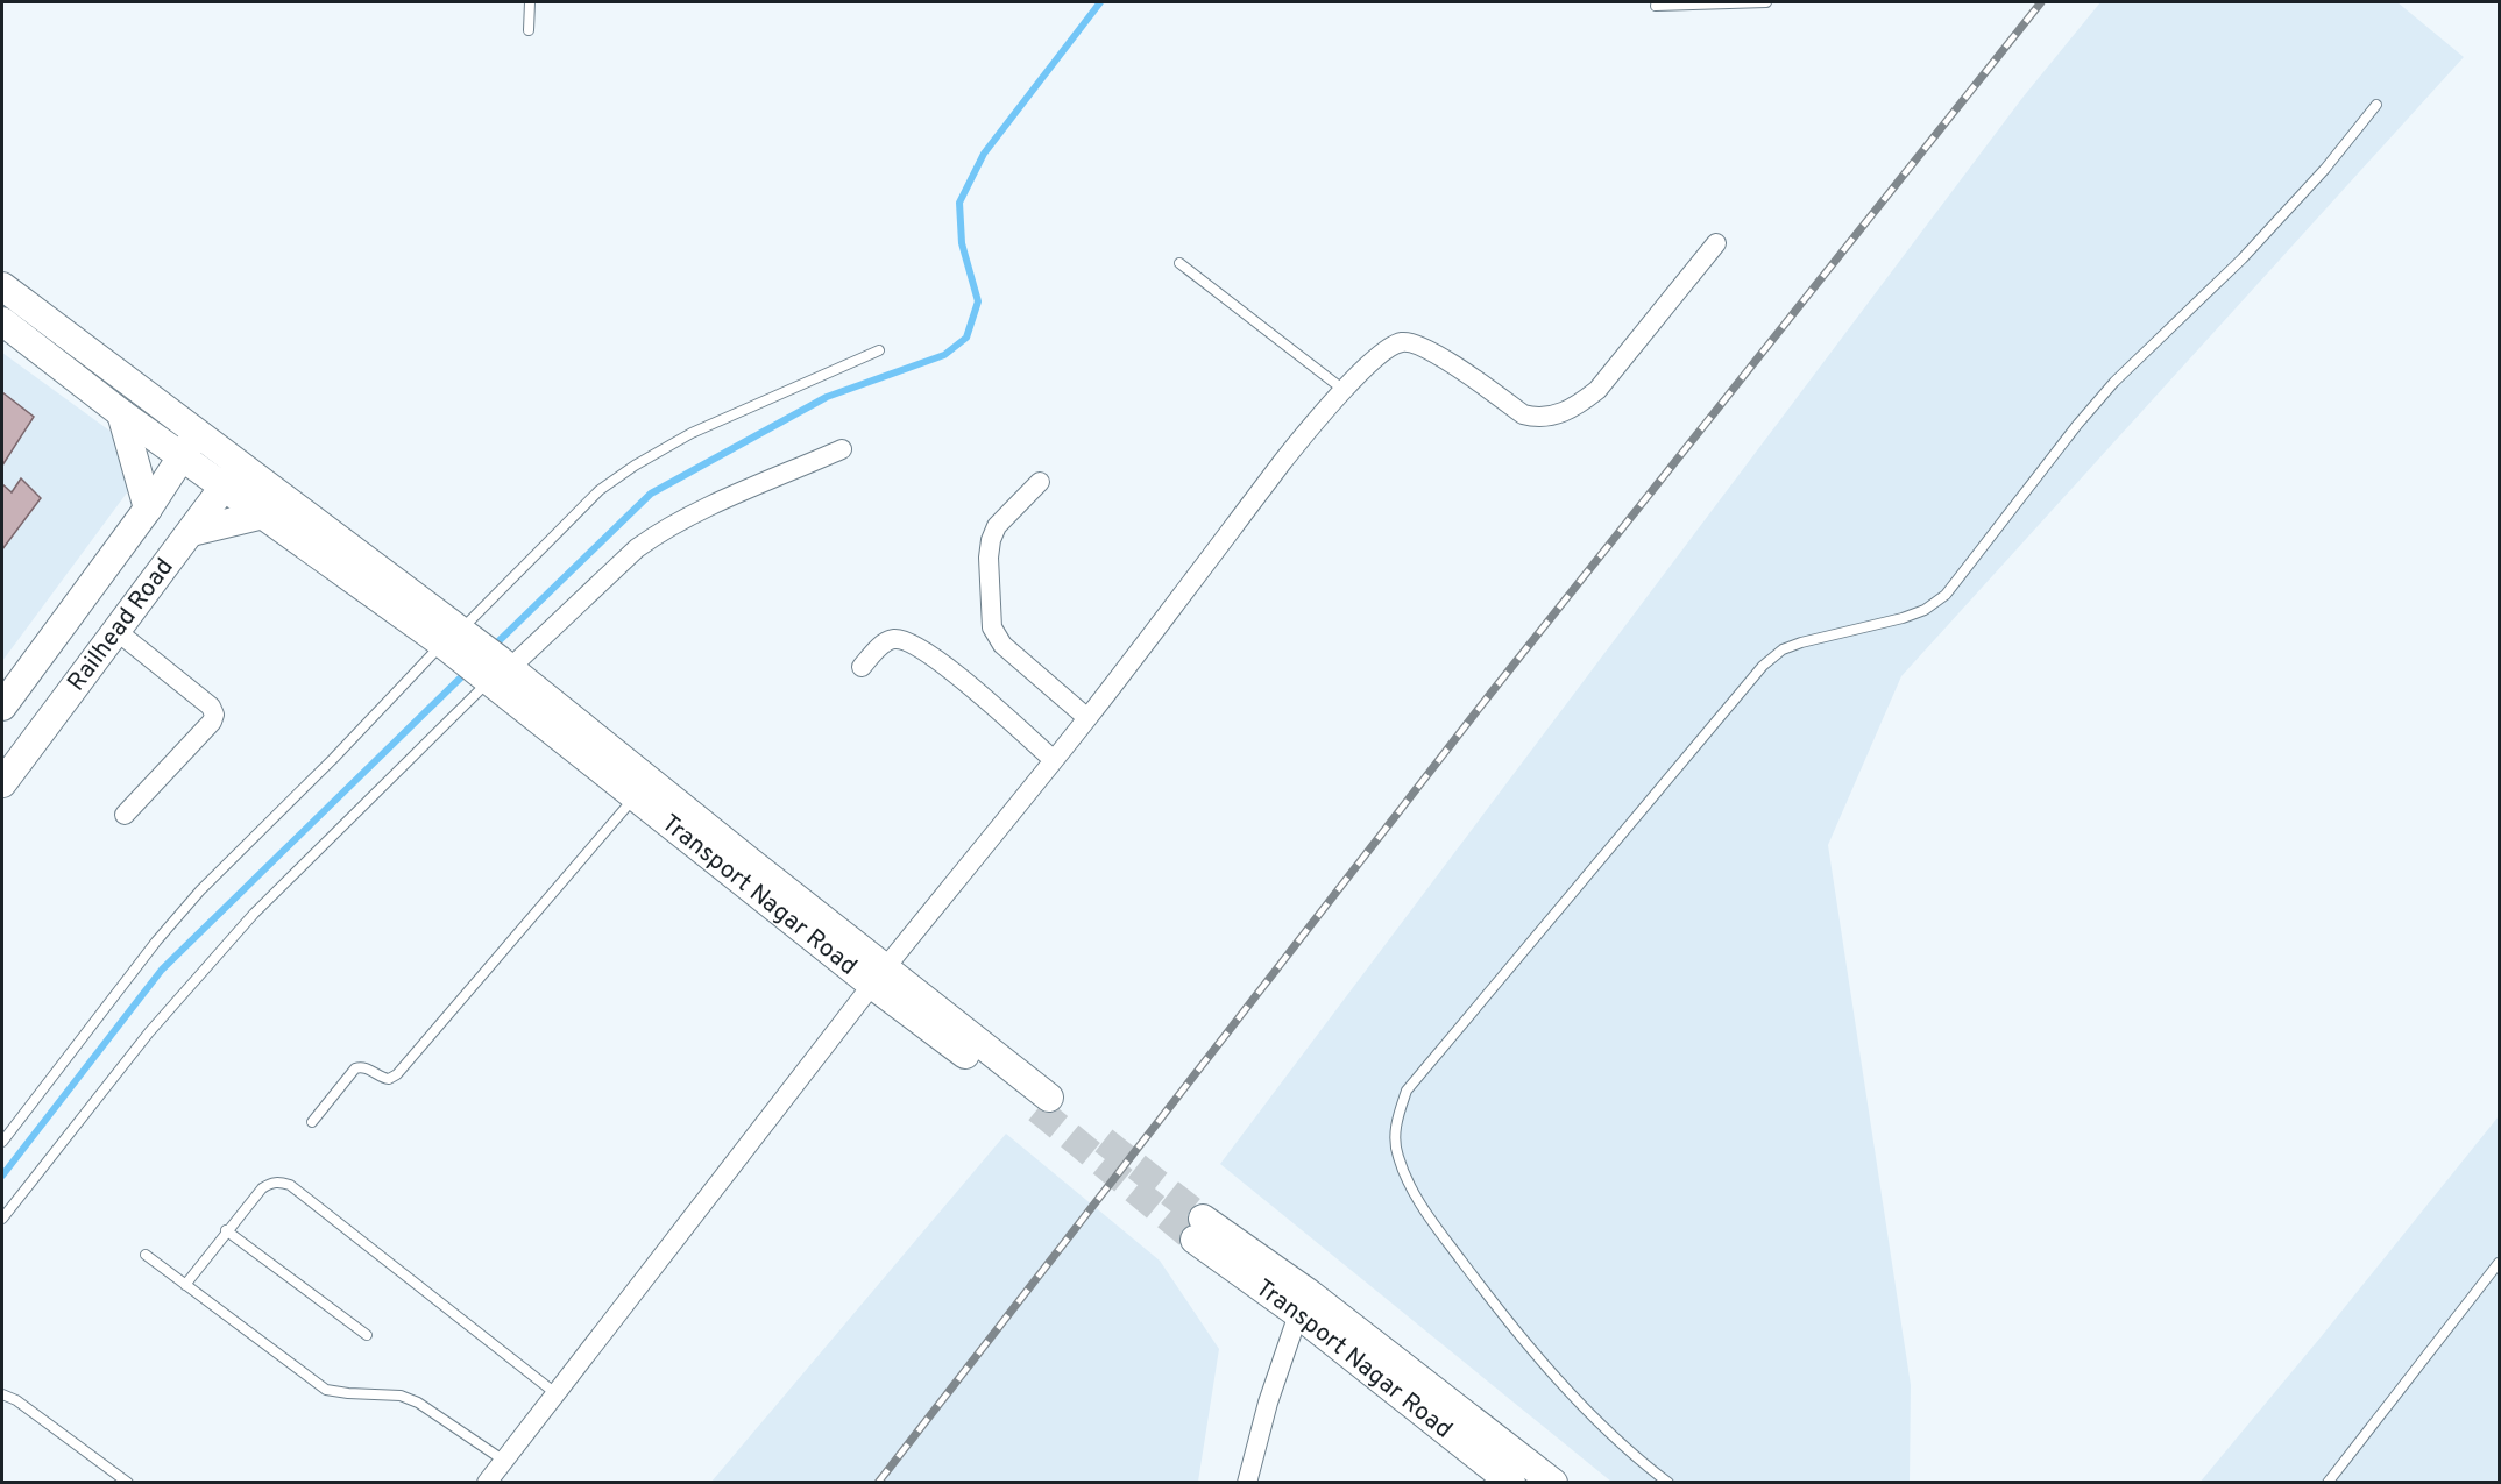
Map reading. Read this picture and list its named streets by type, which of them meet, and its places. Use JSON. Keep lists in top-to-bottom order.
{
  "streets": {
    "main road": ["Railhead Road", "Transport Nagar Road"]
  }
}
